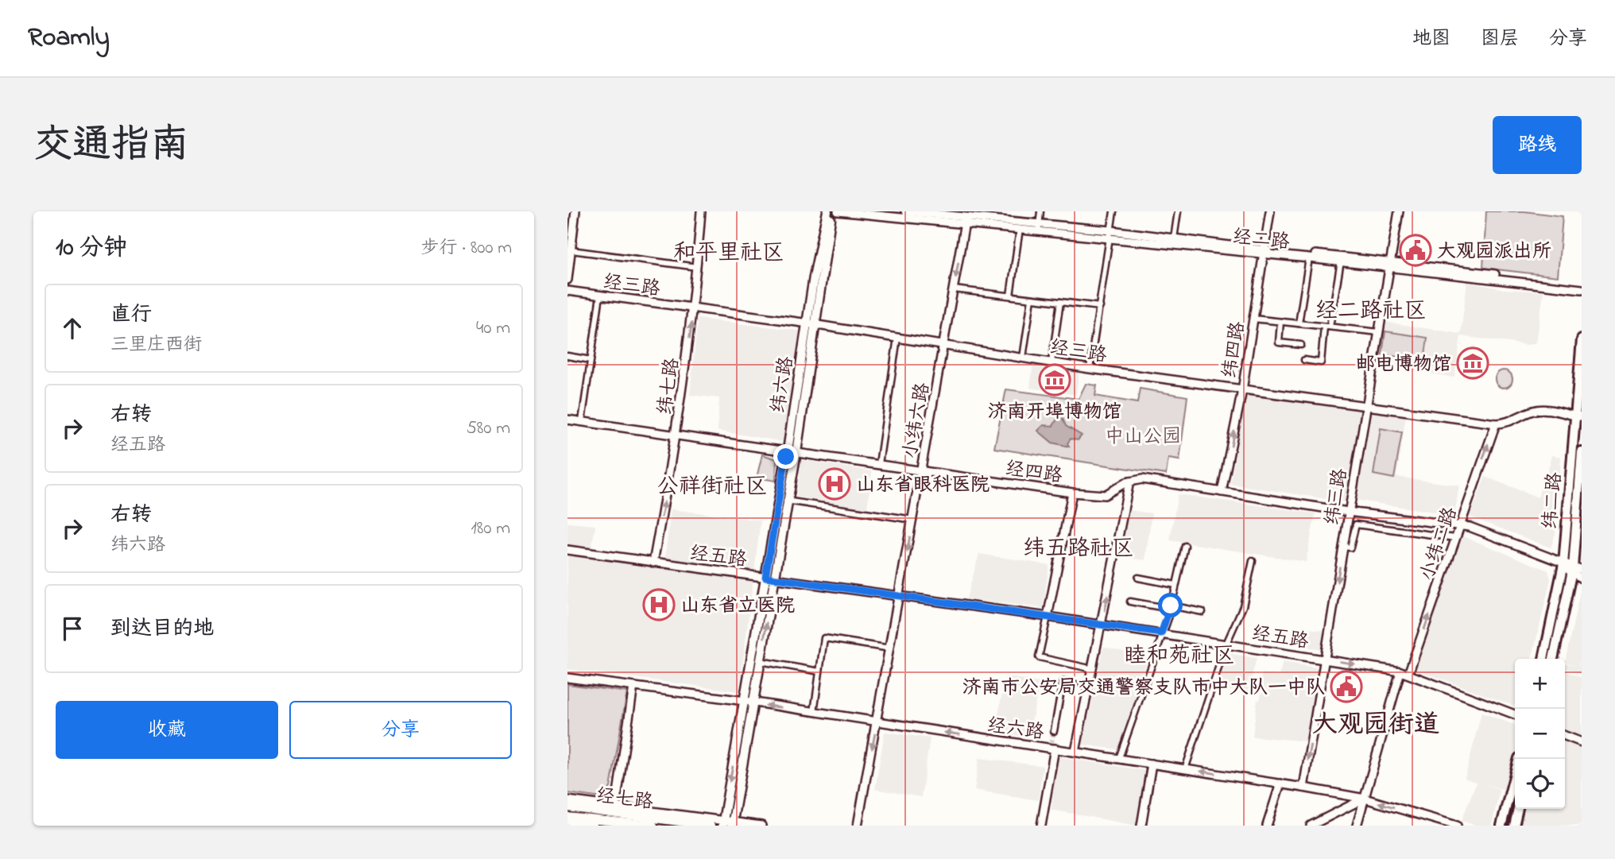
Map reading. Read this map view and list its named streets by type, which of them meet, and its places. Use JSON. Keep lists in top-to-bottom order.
{
  "streets": {
    "highway": ["纬二路"],
    "main road": ["纬六路", "经七路"],
    "street": [
      "经二路",
      "经三路",
      "纬四路",
      "纬七路",
      "小纬六路",
      "经四路",
      "纬三路",
      "小纬二路",
      "经五路",
      "经六路"
    ]
  },
  "crossings": [
    ["经二路", "纬四路"],
    ["经二路", "小纬六路"],
    ["经二路", "纬三路"],
    ["经三路", "纬四路"],
    ["经三路", "纬六路"],
    ["经三路", "纬七路"],
    ["经三路", "小纬六路"],
    ["经三路", "纬三路"],
    ["经三路", "纬二路"],
    ["经三路", "小纬二路"],
    ["纬四路", "经四路"],
    ["纬六路", "经四路"],
    ["纬六路", "经五路"],
    ["纬六路", "经六路"],
    ["纬七路", "经四路"],
    ["纬七路", "经五路"],
    ["小纬六路", "经四路"],
    ["小纬六路", "经五路"],
    ["小纬六路", "经六路"],
    ["经四路", "纬三路"],
    ["经四路", "纬二路"],
    ["经四路", "小纬二路"],
    ["纬三路", "经五路"],
    ["纬三路", "经六路"],
    ["小纬二路", "经五路"],
    ["小纬二路", "经六路"]
  ],
  "one_way": [
    "纬四路",
    "纬七路",
    "小纬六路",
    "纬三路",
    "小纬二路",
    "经六路"
  ],
  "districts": [
    "和平里社区",
    "经二路社区",
    "公祥街社区",
    "纬五路社区",
    "睦和苑社区",
    "大观园街道"
  ],
  "parks": ["中山公园"],
  "places": {
    "public building": ["大观园派出所", "济南市公安局交通警察支队市中大队一中队"],
    "museum": ["邮电博物馆", "济南开埠博物馆"],
    "hospital": ["山东省眼科医院", "山东省立医院"]
  },
  "page": {
    "header": "Roamly",
    "nav": ["地图", "图层", "分享"],
    "title": "交通指南",
    "buttons": [
      "路线",
      ["收藏", "分享"]
    ],
    "heading": ["10 分钟", "步行 · 800 m"],
    "list": [
      ["直行", "三里庄西街", "40 m"],
      ["右转", "经五路", "580 m"],
      ["右转", "纬六路", "180 m"],
      "到达目的地"
    ],
    "map_buttons": ["+", "−"]
  }
}
